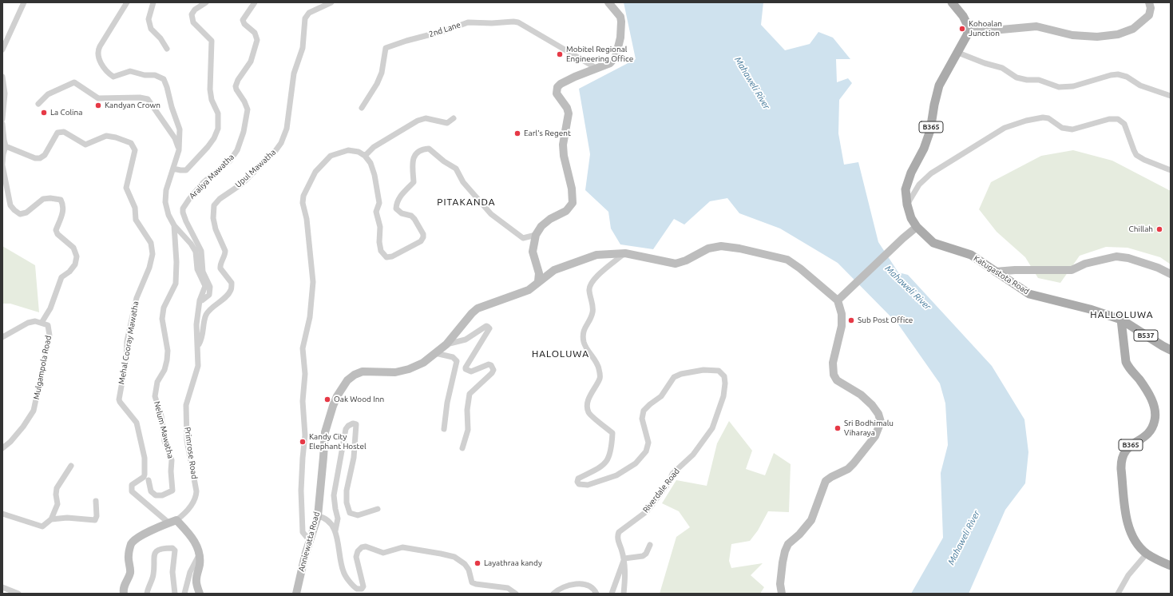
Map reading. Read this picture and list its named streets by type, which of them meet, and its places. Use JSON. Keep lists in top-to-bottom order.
{
  "streets": {
    "main road": ["B365", "Katugastota Road", "B537"],
    "street": [
      "2nd Lane",
      "Upul Mawatha",
      "Araliya Mawatha",
      "Mehal Cooray Mawatha",
      "Mulgampola Road",
      "Nelum Mawatha",
      "Primrose Road",
      "Riverdale Road",
      "Anniewatta Road"
    ]
  },
  "crossings": [
    ["B365", "Katugastota Road"],
    ["B365", "B537"],
    ["Upul Mawatha", "Primrose Road"],
    ["Araliya Mawatha", "Primrose Road"],
    ["Katugastota Road", "B537"],
    ["Mehal Cooray Mawatha", "Primrose Road"],
    ["Nelum Mawatha", "Primrose Road"],
    ["Riverdale Road", "Anniewatta Road"]
  ],
  "districts": ["PITAKANDA", "HALLOLUWA", "HALOLUWA"],
  "water": ["Mahaweli River"],
  "places": [
    "Kohoalan Junction",
    "Mobitel Regional Engineering Office",
    "Kandyan Crown",
    "La Colina",
    "Earl's Regent",
    "Chillah",
    "Sub Post Office",
    "Oak Wood Inn",
    "Sri Bodhimalu Viharaya",
    "Kandy City Elephant Hostel",
    "Layathraa kandy"
  ]
}
